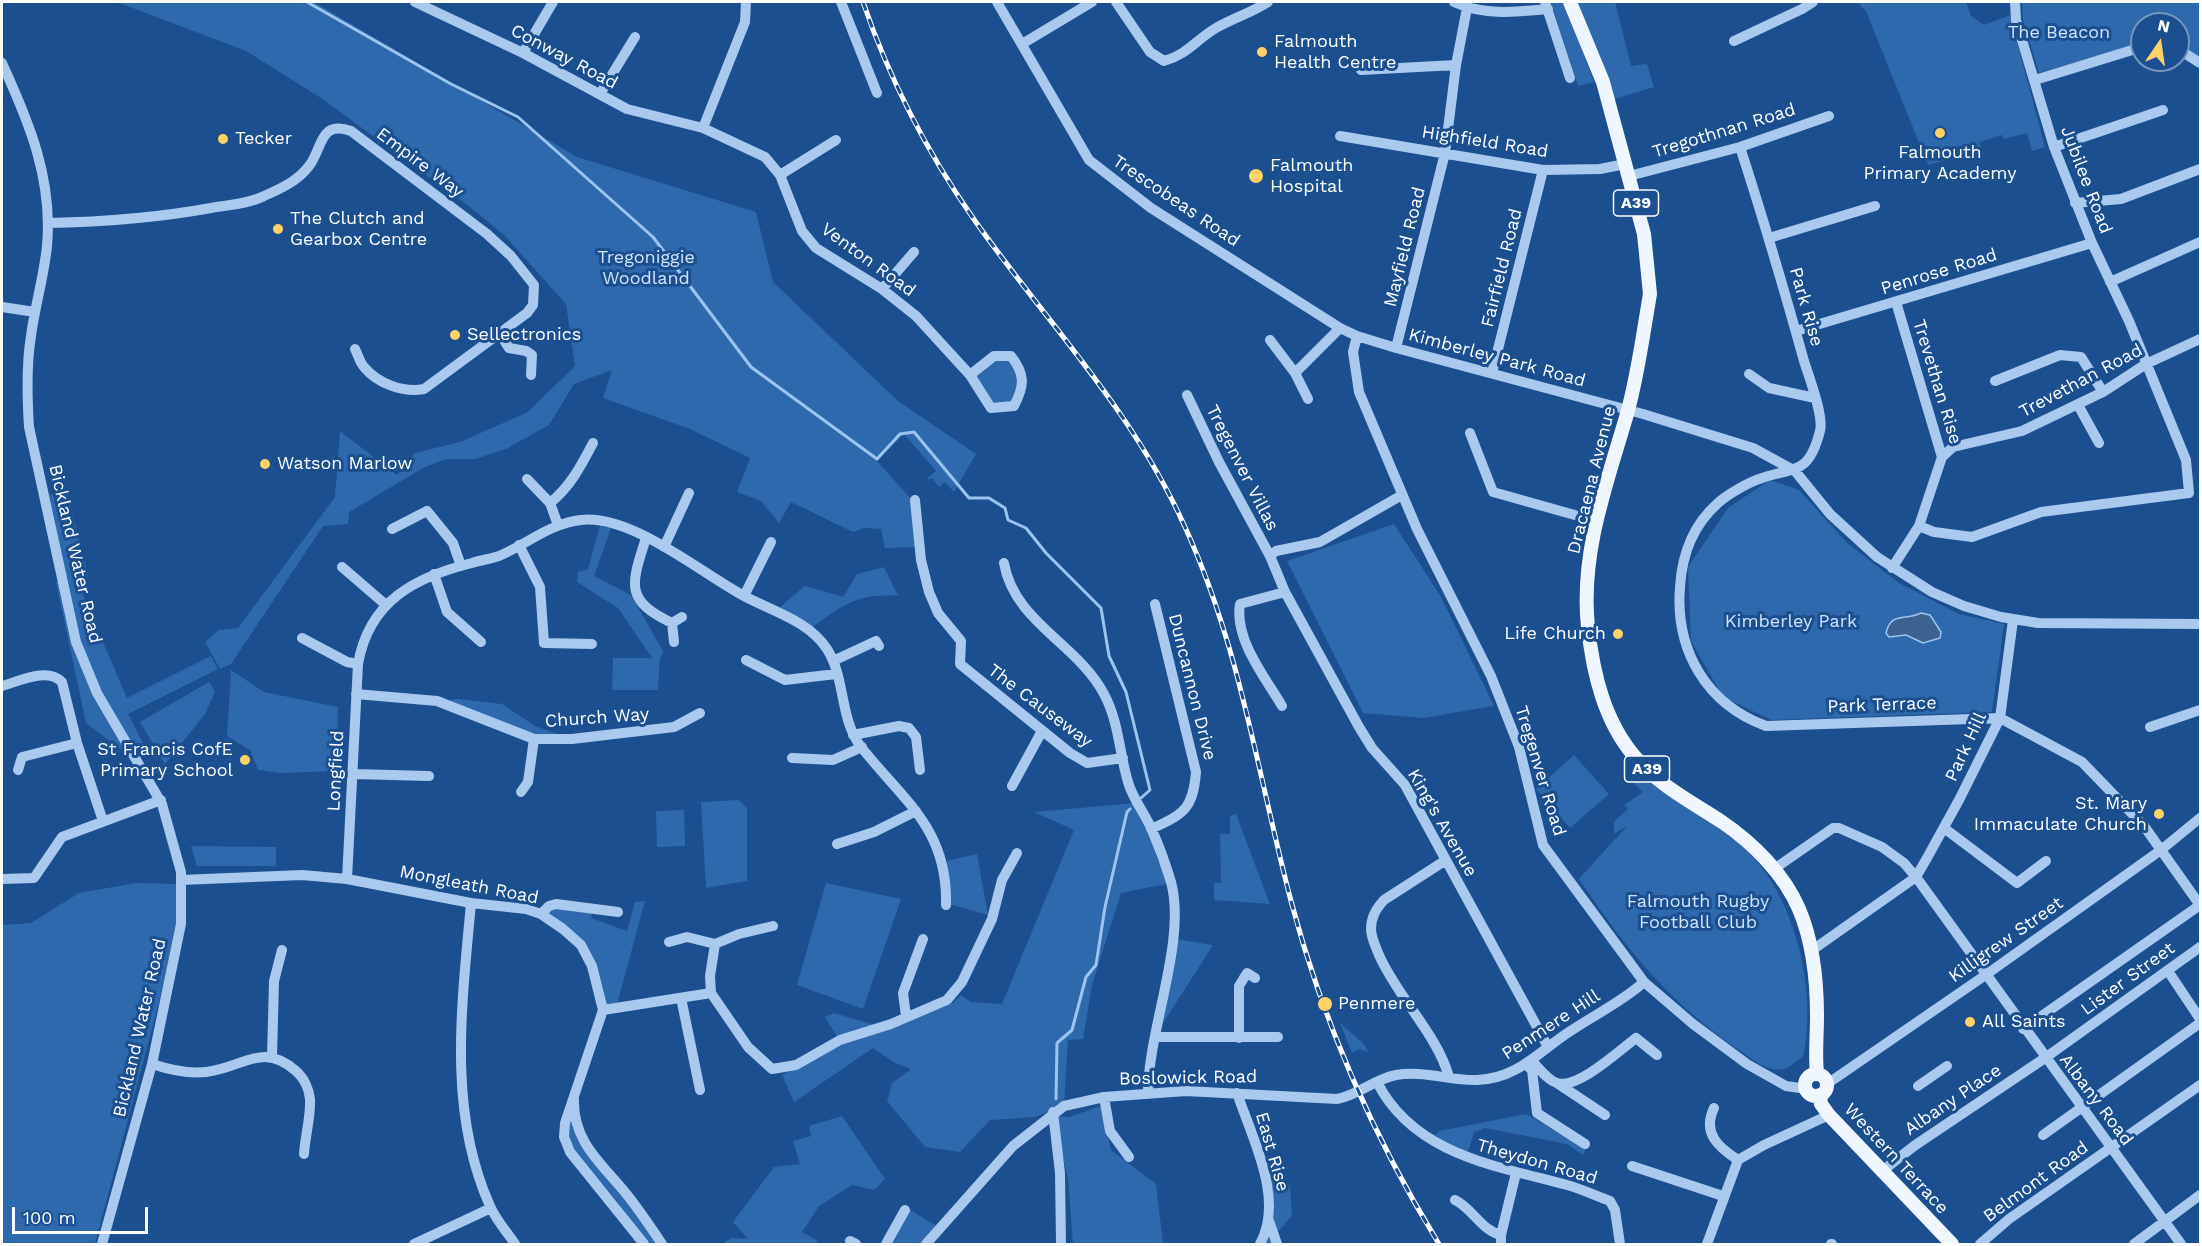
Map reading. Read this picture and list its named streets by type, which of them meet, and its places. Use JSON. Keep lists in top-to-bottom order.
{
  "streets": {
    "main road": ["A39", "Dracaena Avenue", "Western Terrace"],
    "street": [
      "Conway Road",
      "Tregothnan Road",
      "Highfield Road",
      "Empire Way",
      "Jubilee Road",
      "Trescobeas Road",
      "Mayfield Road",
      "Venton Road",
      "Fairfield Road",
      "Penrose Road",
      "Park Rise",
      "Kimberley Park Road",
      "Trevethan Road",
      "Trevethan Rise",
      "Tregenver Villas",
      "Bickland Water Road",
      "Duncannon Drive",
      "Park Terrace",
      "The Causeway",
      "Church Way",
      "Park Hill",
      "Longfield",
      "Tregenver Road",
      "King's Avenue",
      "Mongleath Road",
      "Killigrew Street",
      "Lister Street",
      "Penmere Hill",
      "Boslowick Road",
      "Albany Place",
      "Albany Road",
      "East Rise",
      "Theydon Road",
      "Belmont Road"
    ]
  },
  "crossings": [
    ["Conway Road", "Venton Road"],
    ["Tregothnan Road", "Highfield Road"],
    ["Tregothnan Road", "Park Rise"],
    ["Tregothnan Road", "Dracaena Avenue"],
    ["Highfield Road", "Mayfield Road"],
    ["Highfield Road", "Fairfield Road"],
    ["Highfield Road", "Dracaena Avenue"],
    ["Empire Way", "Bickland Water Road"],
    ["Jubilee Road", "Penrose Road"],
    ["Jubilee Road", "Trevethan Road"],
    ["Jubilee Road", "Trevethan Rise"],
    ["Trescobeas Road", "Kimberley Park Road"],
    ["Mayfield Road", "Kimberley Park Road"],
    ["Fairfield Road", "Kimberley Park Road"],
    ["Penrose Road", "Park Rise"],
    ["Penrose Road", "Trevethan Rise"],
    ["Park Rise", "Kimberley Park Road"],
    ["Park Rise", "Park Terrace"],
    ["Kimberley Park Road", "Trevethan Rise"],
    ["Kimberley Park Road", "Dracaena Avenue"],
    ["Kimberley Park Road", "Park Terrace"],
    ["Kimberley Park Road", "Park Hill"],
    ["Kimberley Park Road", "Tregenver Road"],
    ["Trevethan Road", "Trevethan Rise"],
    ["Tregenver Villas", "King's Avenue"],
    ["Dracaena Avenue", "Killigrew Street"],
    ["Dracaena Avenue", "Albany Road"],
    ["Dracaena Avenue", "Western Terrace"],
    ["Bickland Water Road", "Mongleath Road"],
    ["Park Terrace", "Park Hill"],
    ["Church Way", "Longfield"],
    ["Park Hill", "Albany Road"],
    ["Longfield", "Mongleath Road"],
    ["Tregenver Road", "Penmere Hill"],
    ["King's Avenue", "Penmere Hill"],
    ["Killigrew Street", "Albany Road"],
    ["Killigrew Street", "Western Terrace"],
    ["Lister Street", "Albany Place"],
    ["Lister Street", "Albany Road"],
    ["Penmere Hill", "Boslowick Road"],
    ["Penmere Hill", "Theydon Road"],
    ["Boslowick Road", "East Rise"],
    ["Albany Place", "Albany Road"],
    ["Albany Place", "Western Terrace"],
    ["Albany Road", "Belmont Road"]
  ],
  "parks": [
    "The Beacon",
    "Tregoniggie Woodland",
    "Kimberley Park",
    "Falmouth Rugby Football Club"
  ],
  "places": [
    "Falmouth Health Centre",
    "Falmouth Primary Academy",
    "Tecker",
    "Falmouth Hospital",
    "The Clutch and Gearbox Centre",
    "Sellectronics",
    "Watson Marlow",
    "Life Church",
    "St Francis CofE Primary School",
    "St. Mary Immaculate Church",
    "Penmere",
    "All Saints"
  ],
  "scale_bar": "100 m",
  "north": "top"
}
